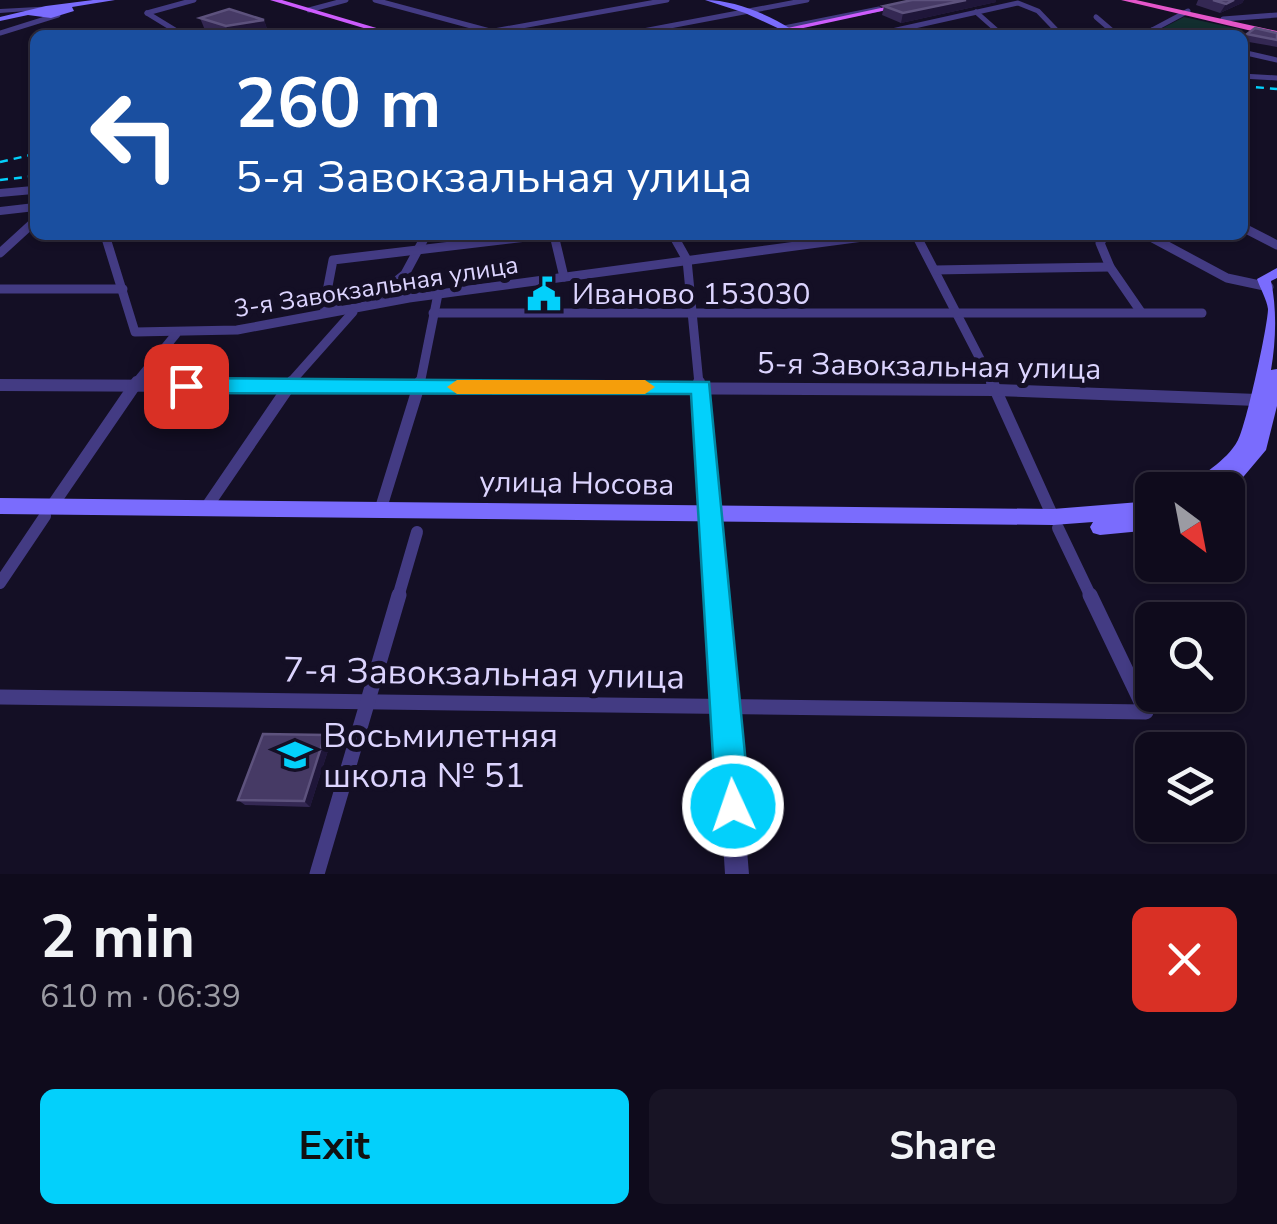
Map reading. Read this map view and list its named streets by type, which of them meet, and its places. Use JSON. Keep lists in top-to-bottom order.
{
  "streets": {
    "main road": ["улица Носова"],
    "street": ["3-я Завокзальная улица", "5-я Завокзальная улица", "7-я Завокзальная улица"]
  },
  "crossings": [
    ["улица Носова", "7-я Завокзальная улица"]
  ],
  "places": {
    "public building": ["Иваново 153030"],
    "school or university": ["Восьмилетняя школа № 51"]
  },
  "north": "bottom right",
  "page": {
    "turn": ["260 m", "5-я Завокзальная улица"],
    "heading": ["2 min", "610 m · 06:39"],
    "buttons": ["Exit", "Share"]
  }
}
